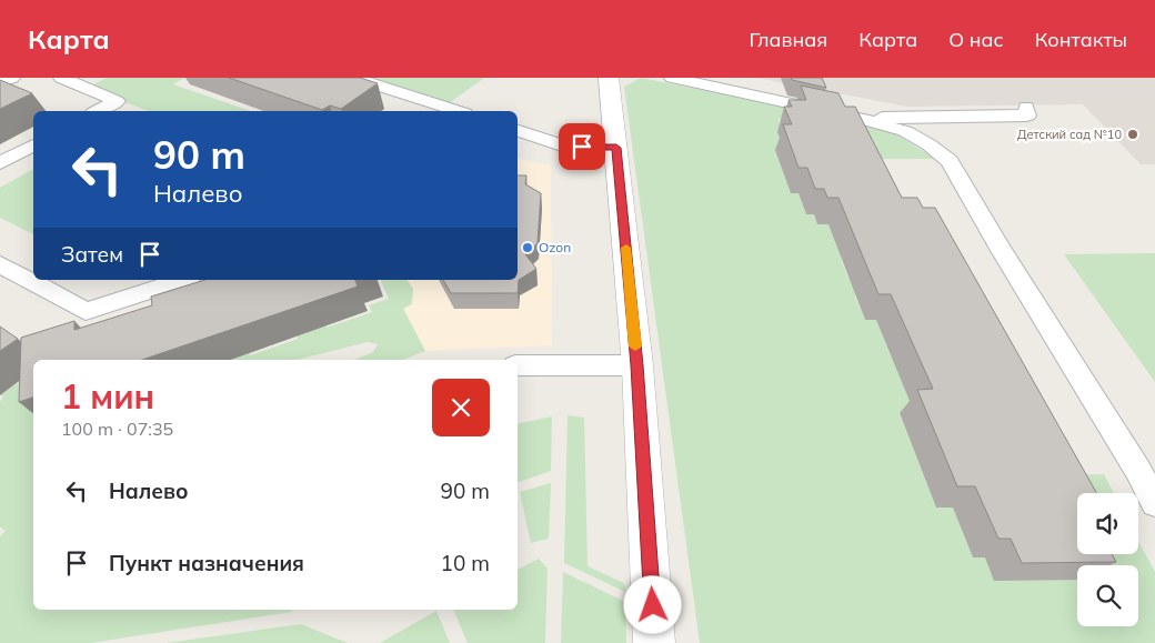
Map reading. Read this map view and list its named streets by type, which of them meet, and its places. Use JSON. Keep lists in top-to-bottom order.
{
  "places": ["Детский сад №10", "Ozon"],
  "page": {
    "header": "Карта",
    "nav": [
      "Главная",
      "Карта",
      "О нас",
      "Контакты"
    ],
    "turn": ["90 m", "Налево"],
    "then": "Затем",
    "heading": ["1 мин", "100 m · 07:35"],
    "list": [
      {
        "name": "Налево",
        "value": "90 m"
      },
      {
        "name": "Пункт назначения",
        "value": "10 m"
      }
    ]
  }
}
